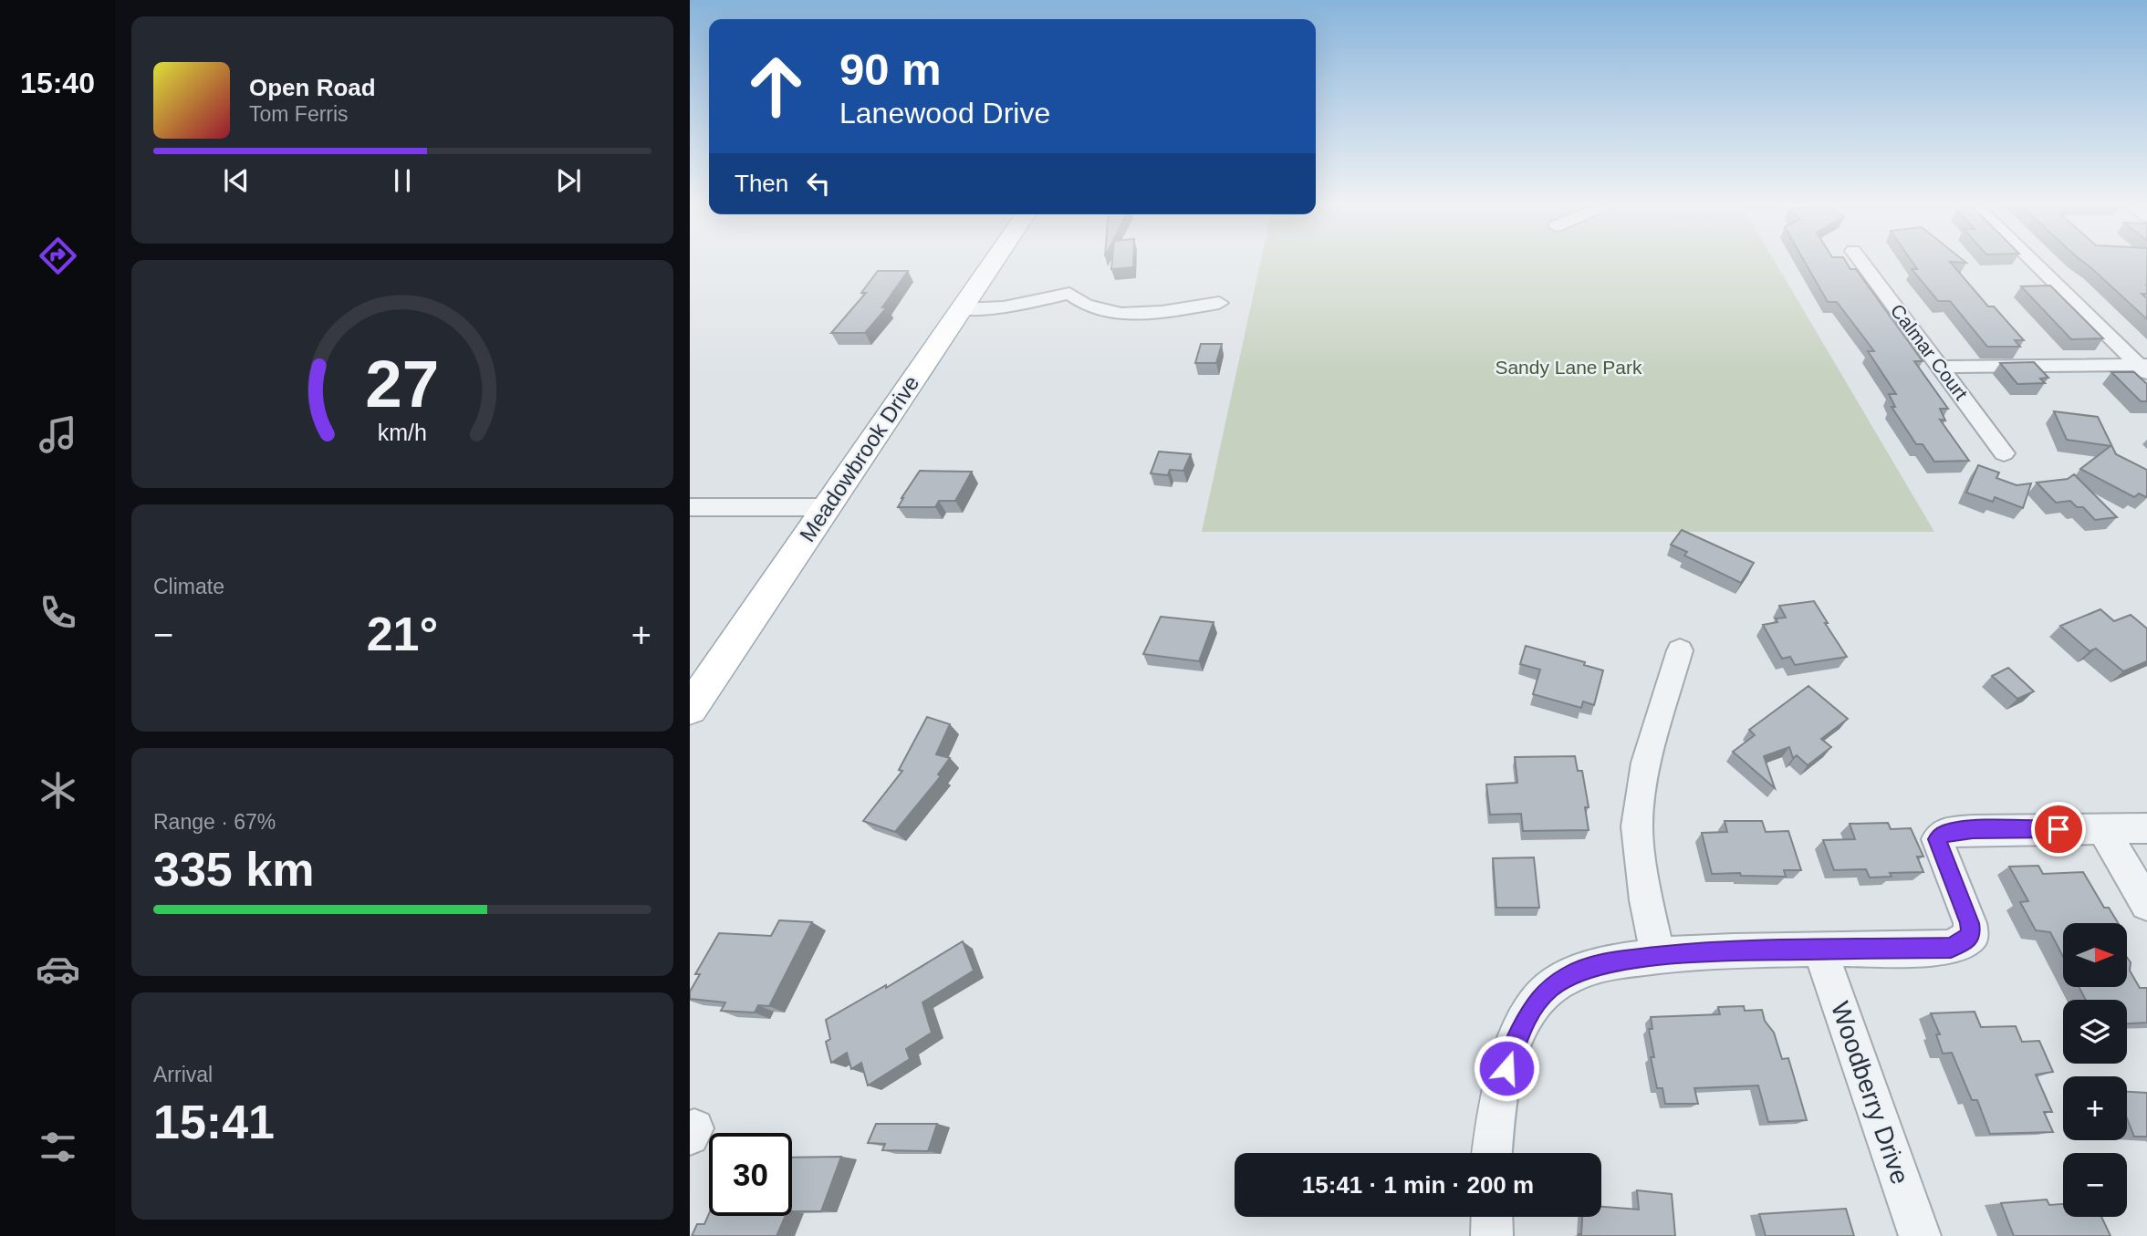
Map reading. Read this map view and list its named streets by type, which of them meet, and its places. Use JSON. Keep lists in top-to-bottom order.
{
  "streets": {
    "main road": ["Meadowbrook Drive"],
    "street": ["Calmar Court", "Woodberry Drive"]
  },
  "parks": ["Sandy Lane Park"],
  "north": "right",
  "page": {
    "tabs": "15:40",
    "turn": ["90 m", "Lanewood Drive"],
    "song": ["Open Road", "Tom Ferris"],
    "then": "Then",
    "tile": [
      "Climate",
      ["Range · 67%", "335 km"],
      ["Arrival", "15:41"]
    ],
    "heat": ["−", "21°", "+"],
    "map_buttons": ["+", "−"],
    "limit": "30",
    "trip": "15:41 · 1 min · 200 m",
    "gauge": ["27", "km/h"]
  }
}
